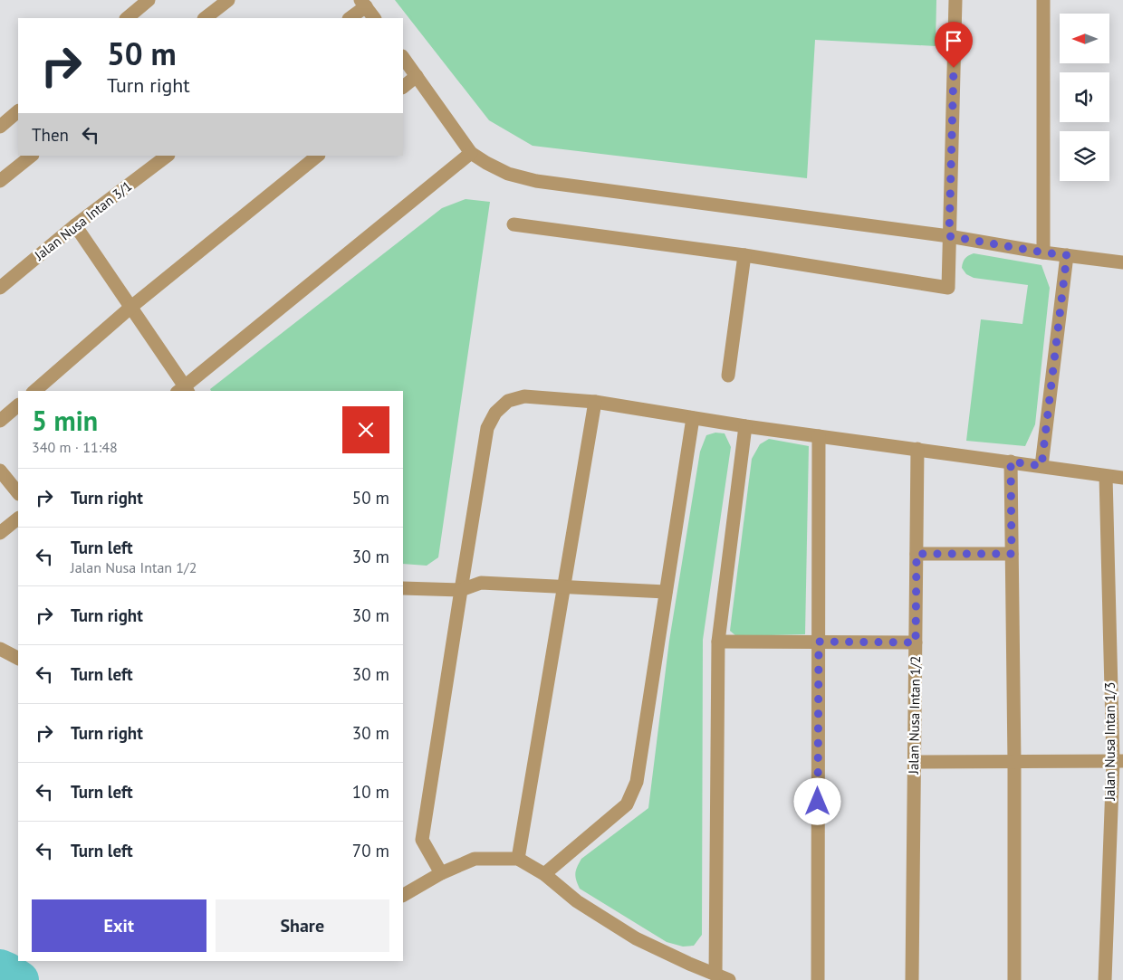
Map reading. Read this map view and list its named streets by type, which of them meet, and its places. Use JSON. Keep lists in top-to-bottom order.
{
  "streets": {
    "street": ["Jalan Nusa Intan 3/1", "Jalan Nusa Intan 1/2", "Jalan Nusa Intan 1/3"]
  },
  "north": "left",
  "page": {
    "turn": ["50 m", "Turn right"],
    "then": "Then",
    "heading": ["5 min", "340 m · 11:48"],
    "list": [
      {
        "name": "Turn right",
        "value": "50 m"
      },
      {
        "name": "Turn left",
        "note": "Jalan Nusa Intan 1/2",
        "value": "30 m"
      },
      {
        "name": "Turn right",
        "value": "30 m"
      },
      {
        "name": "Turn left",
        "value": "30 m"
      },
      {
        "name": "Turn right",
        "value": "30 m"
      },
      {
        "name": "Turn left",
        "value": "10 m"
      },
      {
        "name": "Turn left",
        "value": "70 m"
      }
    ],
    "buttons": ["Exit", "Share"]
  }
}
